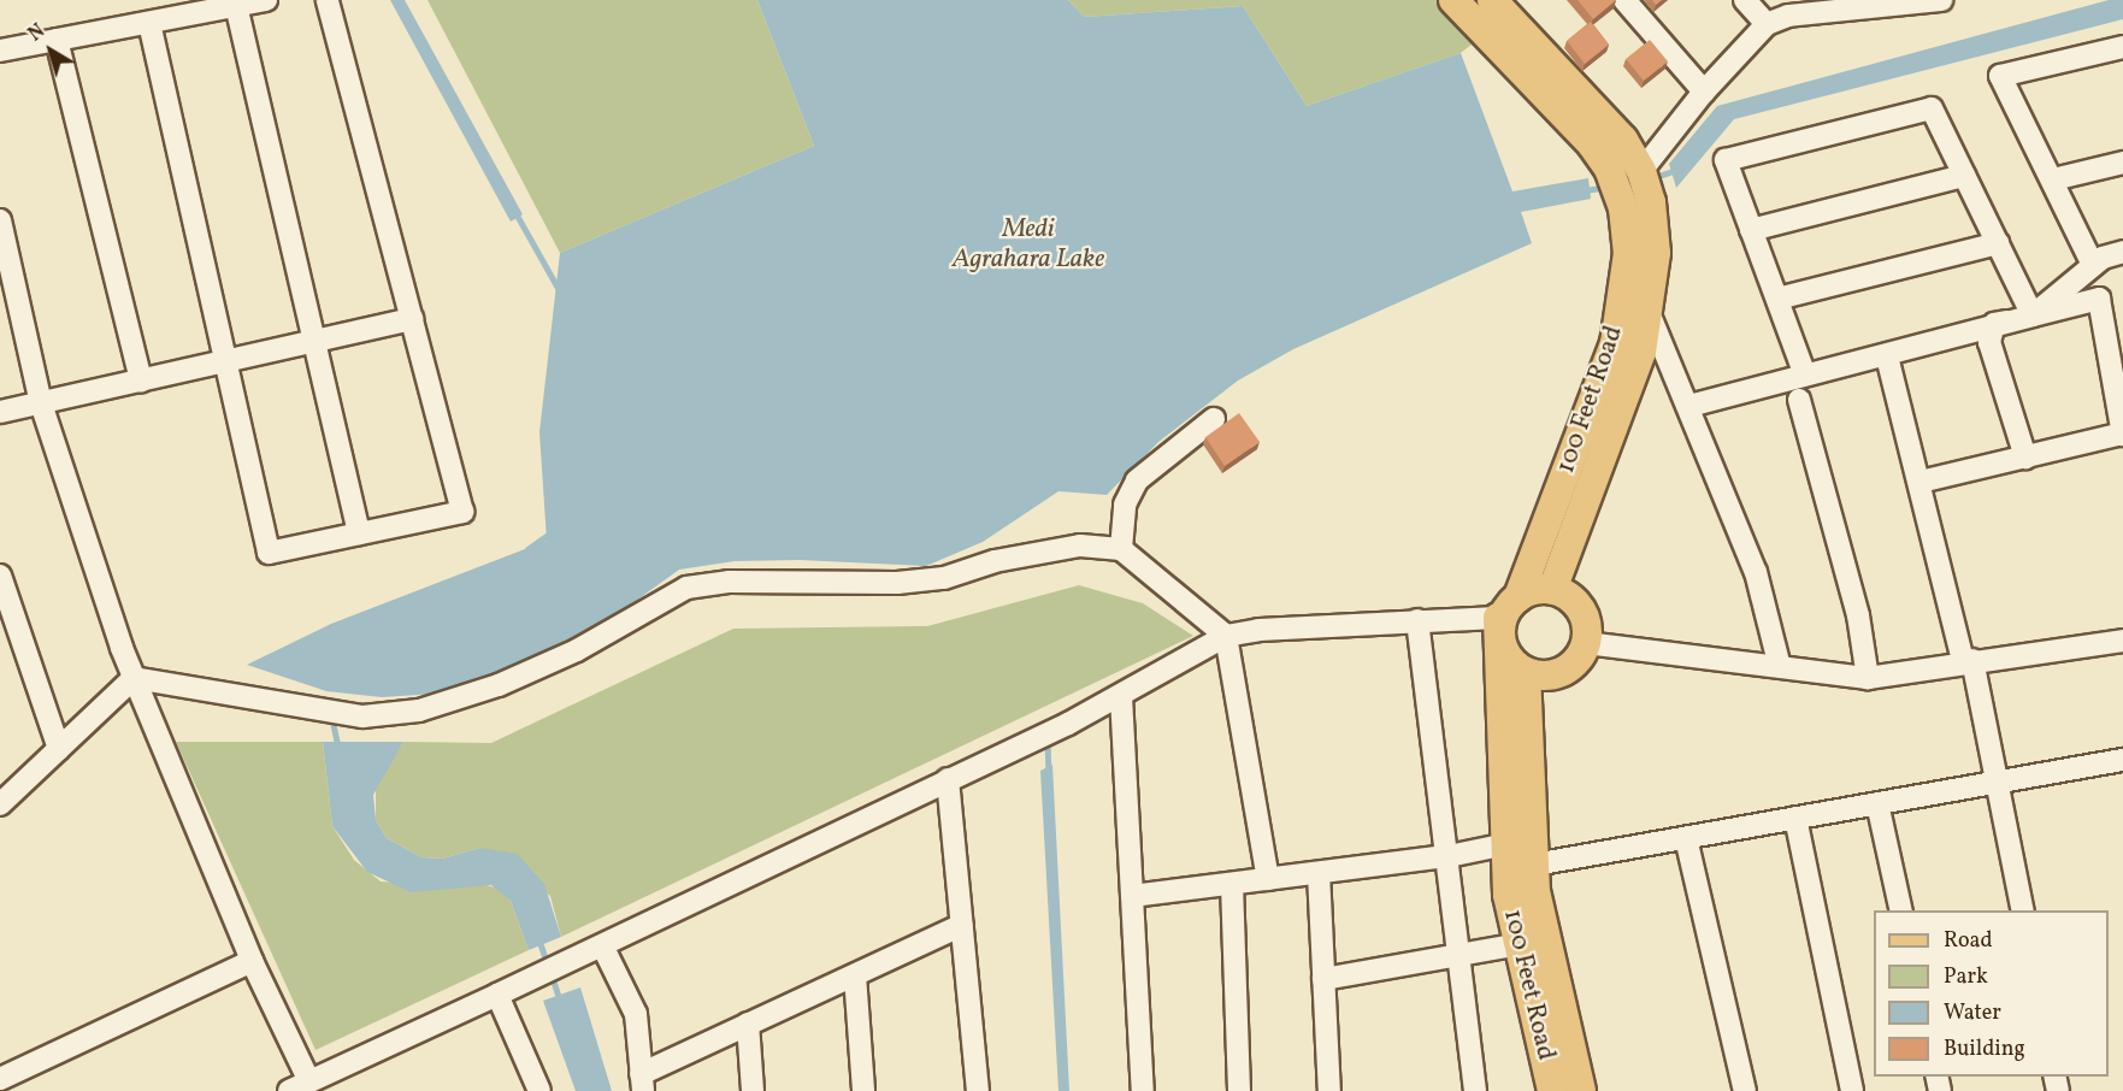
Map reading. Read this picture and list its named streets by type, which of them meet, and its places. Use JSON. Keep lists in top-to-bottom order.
{
  "streets": {
    "main road": ["100 Feet Road"]
  },
  "water": ["Medi Agrahara Lake"],
  "legend": [
    "Road",
    "Park",
    "Water",
    "Building"
  ],
  "north": "top left"
}
